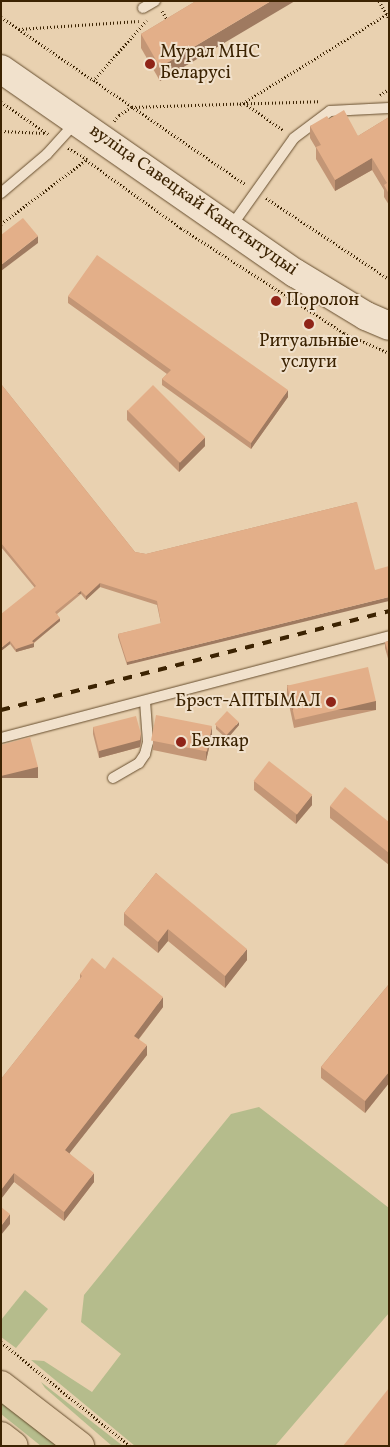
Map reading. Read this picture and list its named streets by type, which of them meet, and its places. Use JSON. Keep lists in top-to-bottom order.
{
  "streets": {
    "main road": ["вуліца Савецкай Канстытуцыі"]
  },
  "places": [
    "Мурал МНС Беларусі",
    "Поролон",
    "Ритуальные услуги",
    "Брэст-АПТЫМАЛ",
    "Белкар"
  ]
}
